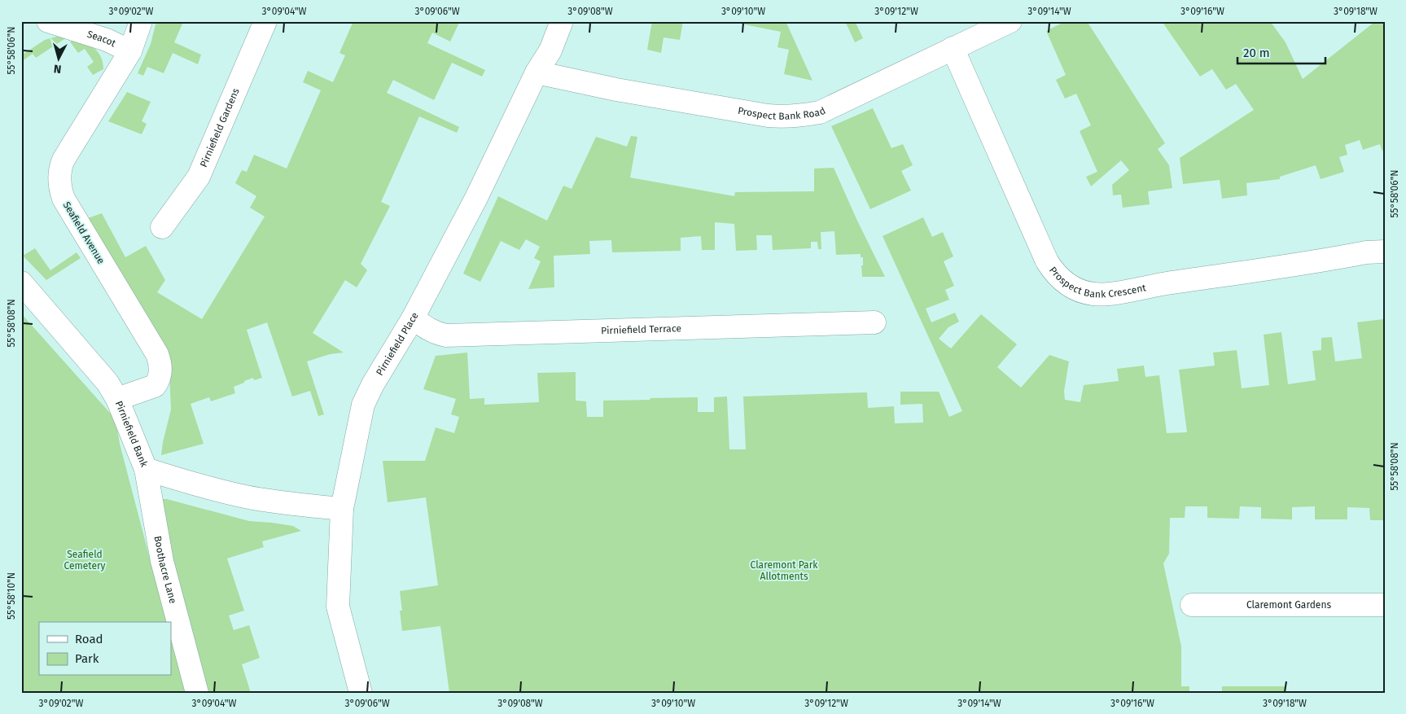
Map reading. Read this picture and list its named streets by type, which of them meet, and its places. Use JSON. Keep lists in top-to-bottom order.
{
  "streets": {
    "street": [
      "Seacot",
      "Prospect Bank Road",
      "Pirniefield Gardens",
      "Seafield Avenue",
      "Prospect Bank Crescent",
      "Pirniefield Terrace",
      "Pirniefield Place",
      "Pirniefield Bank",
      "Boothacre Lane",
      "Claremont Gardens"
    ]
  },
  "crossings": [
    ["Seacot", "Seafield Avenue"],
    ["Prospect Bank Road", "Prospect Bank Crescent"],
    ["Prospect Bank Road", "Pirniefield Place"],
    ["Seafield Avenue", "Pirniefield Bank"],
    ["Pirniefield Terrace", "Pirniefield Place"],
    ["Pirniefield Place", "Pirniefield Bank"],
    ["Pirniefield Bank", "Boothacre Lane"]
  ],
  "parks": ["Seafield Cemetery", "Claremont Park Allotments"],
  "legend": ["Road", "Park"],
  "scale_bar": "20 m",
  "north": "bottom",
  "coordinates": [
    "3°09'02\"W",
    "3°09'04\"W",
    "3°09'06\"W",
    "3°09'08\"W",
    "3°09'10\"W",
    "3°09'12\"W",
    "3°09'14\"W",
    "3°09'16\"W",
    "3°09'18\"W",
    "55°58'06\"N",
    "55°58'08\"N",
    "55°58'10\"N"
  ]
}
